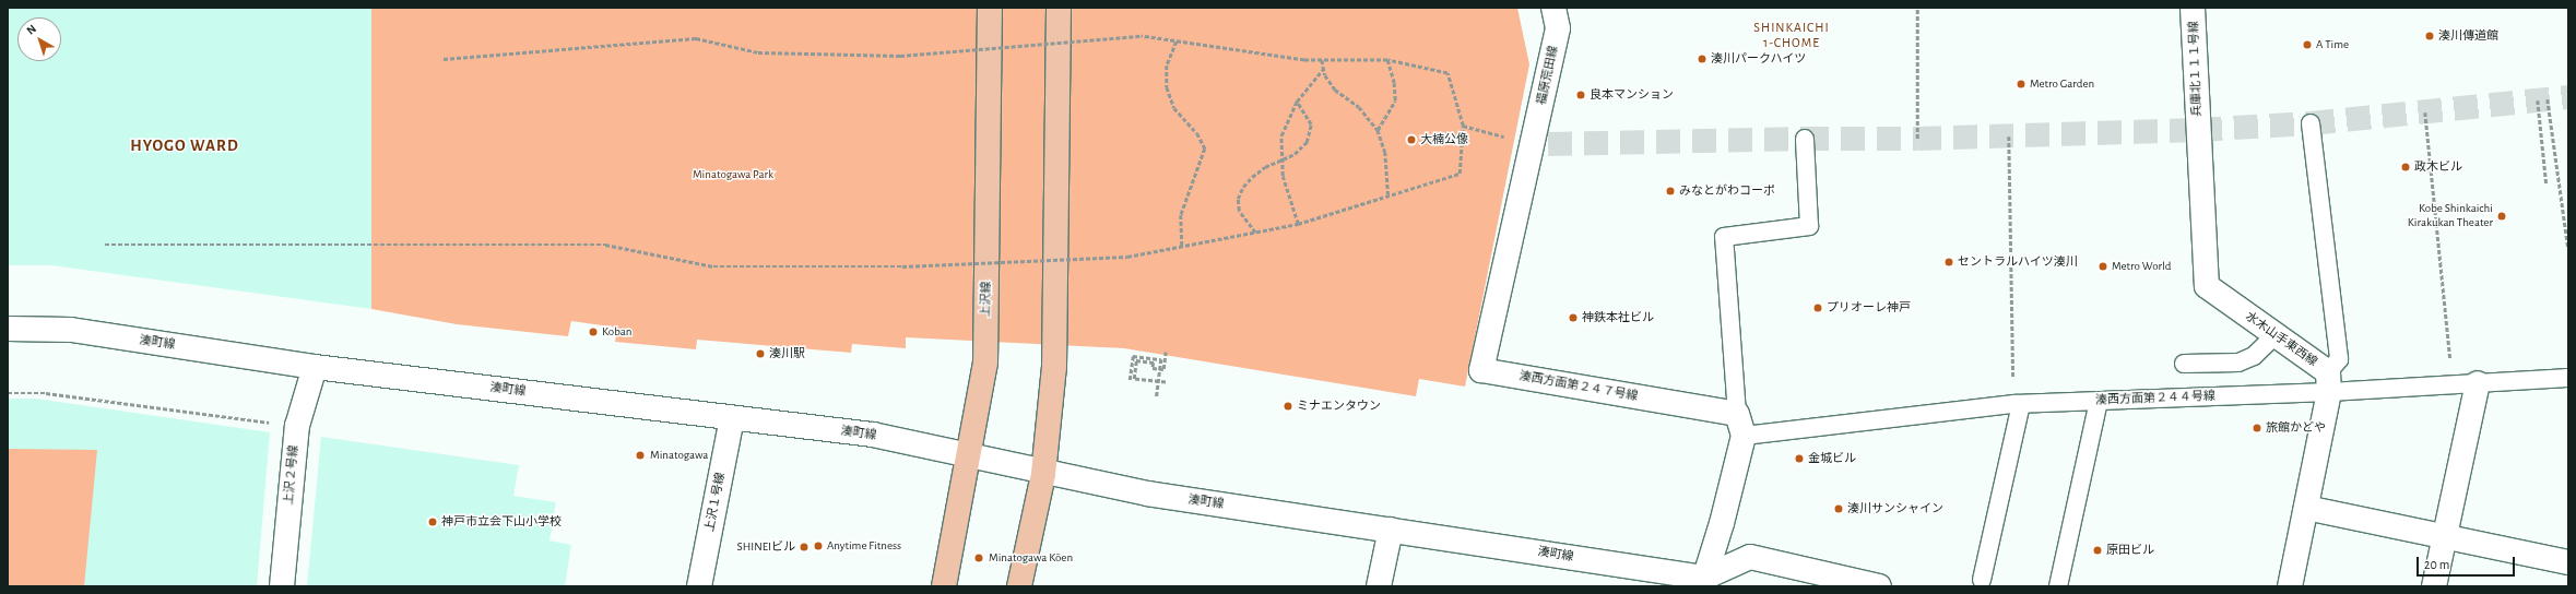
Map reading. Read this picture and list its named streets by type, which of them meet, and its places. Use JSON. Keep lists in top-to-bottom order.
{
  "streets": {
    "main road": ["上沢線"],
    "street": [
      "兵庫北１１１号線",
      "福原荒田線",
      "水木山手東西線",
      "湊町線",
      "湊西方面第２４７号線",
      "上沢２号線",
      "上沢１号線"
    ],
    "lane": ["湊西方面第２４４号線"]
  },
  "crossings": [
    ["兵庫北１１１号線", "水木山手東西線"],
    ["福原荒田線", "湊西方面第２４７号線"],
    ["上沢線", "湊町線"],
    ["水木山手東西線", "湊西方面第２４４号線"],
    ["湊町線", "上沢２号線"],
    ["湊町線", "上沢１号線"],
    ["湊西方面第２４７号線", "湊西方面第２４４号線"]
  ],
  "districts": ["SHINKAICHI 1-CHOME", "HYOGO WARD"],
  "parks": ["Minatogawa Park"],
  "places": [
    "湊川傳道館",
    "A Time",
    "湊川パークハイツ",
    "Metro Garden",
    "良本マンション",
    "大楠公像",
    "政木ビル",
    "みなとがわコーポ",
    "Kobe Shinkaichi Kirakukan Theater",
    "セントラルハイツ湊川",
    "Metro World",
    "プリオーレ神戸",
    "神鉄本社ビル",
    "Koban",
    "湊川駅",
    "ミナエンタウン",
    "旅館かどや",
    "Minatogawa",
    "金城ビル",
    "湊川サンシャイン",
    "神戸市立会下山小学校",
    "Anytime Fitness",
    "SHINEIビル",
    "原田ビル",
    "Minatogawa Kōen"
  ],
  "scale_bar": "20 m",
  "north": "top left"
}
